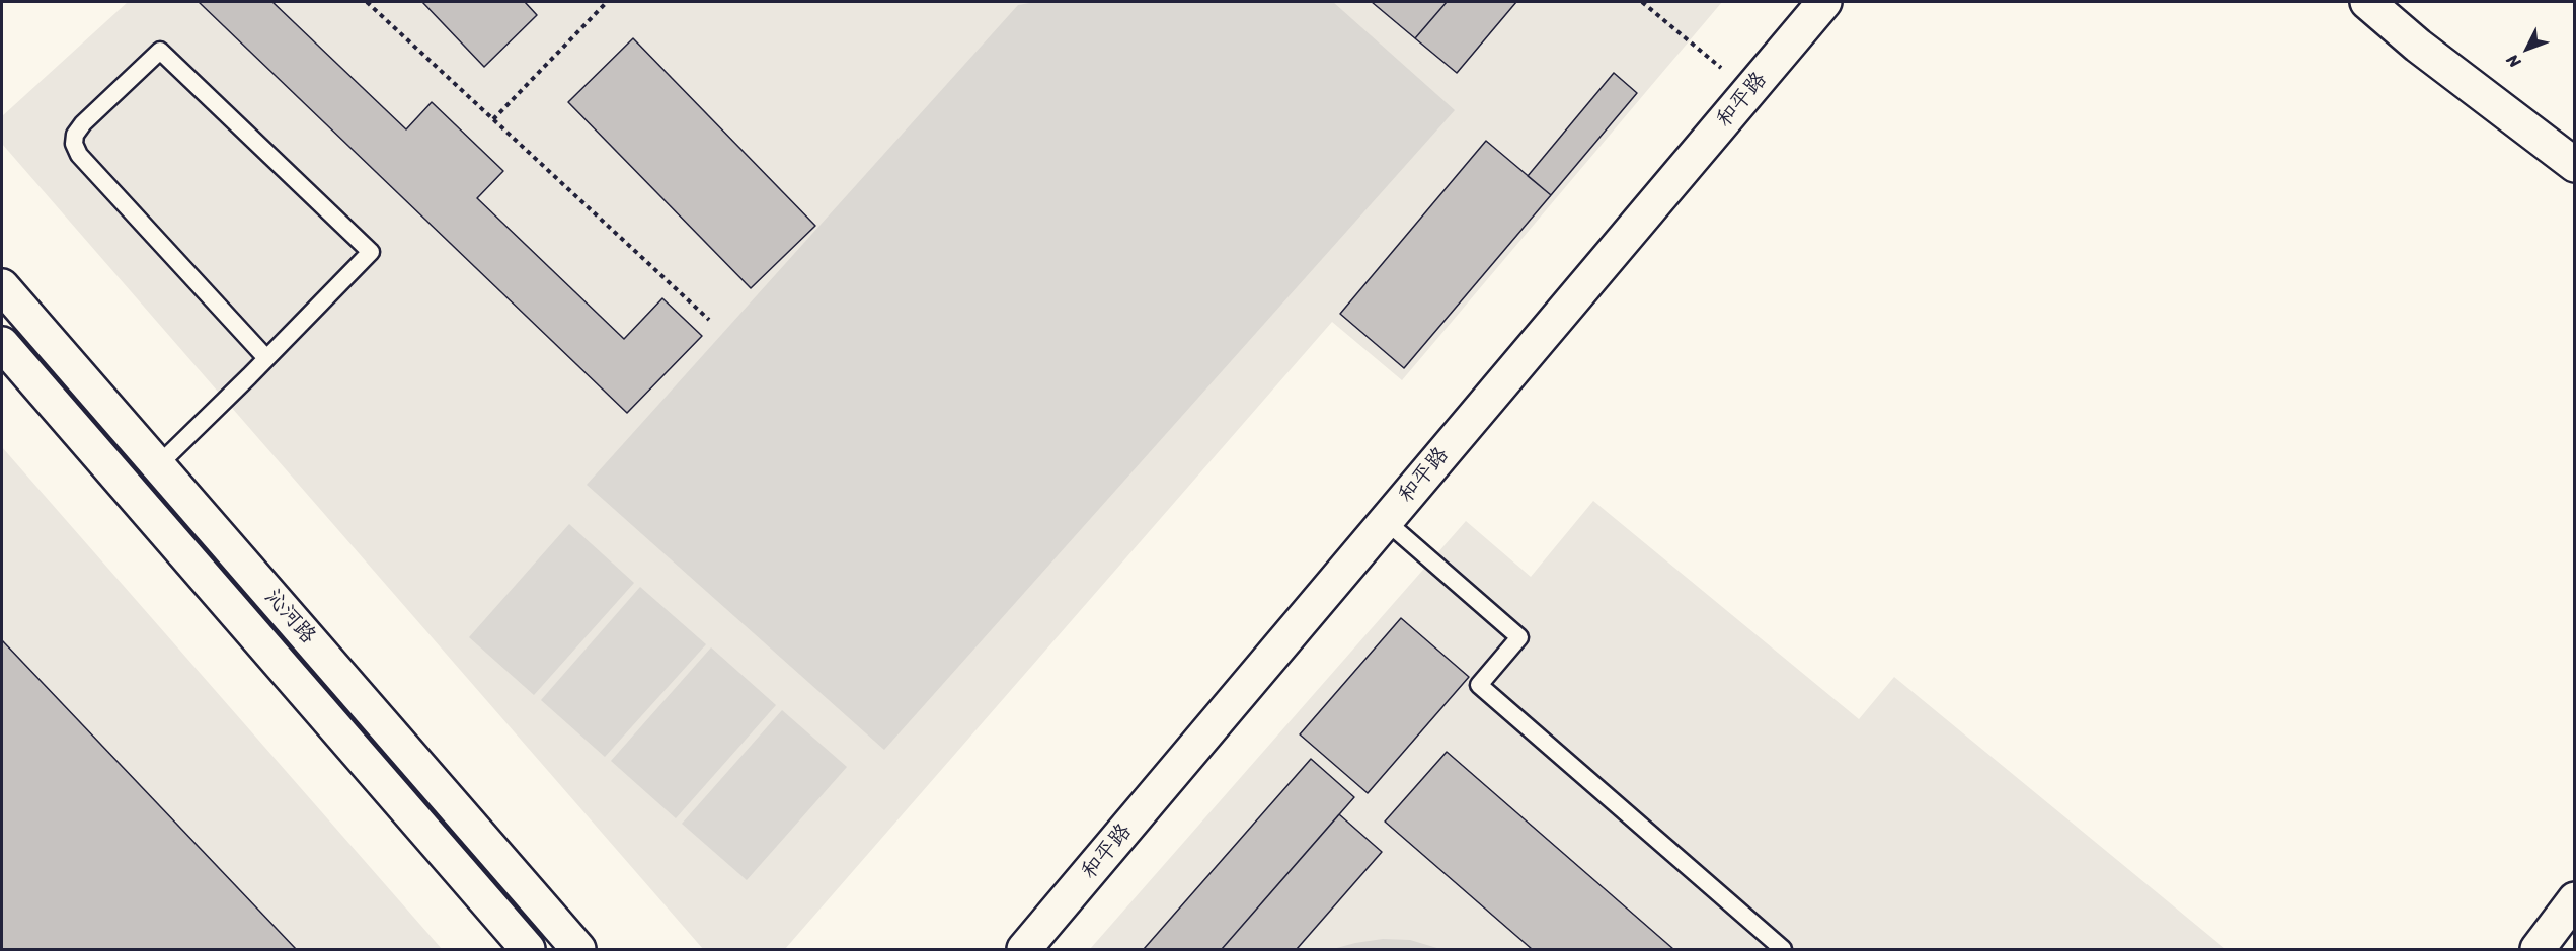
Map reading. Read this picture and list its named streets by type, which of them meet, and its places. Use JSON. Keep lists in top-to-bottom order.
{
  "streets": {
    "main road": ["和平路", "沁河路"]
  },
  "north": "bottom left"
}
